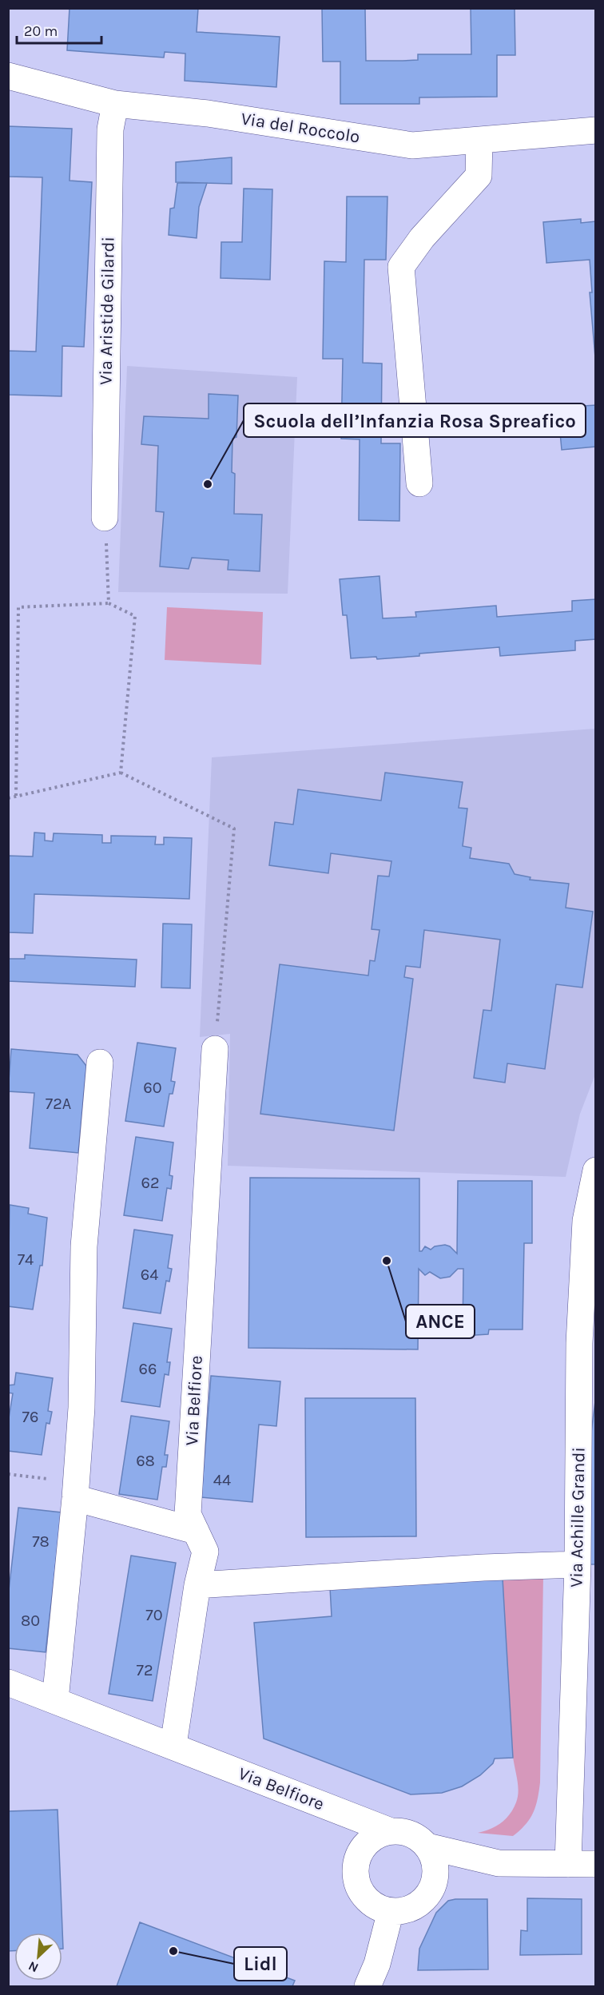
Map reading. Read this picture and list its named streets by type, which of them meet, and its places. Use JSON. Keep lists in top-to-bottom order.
{
  "streets": {
    "street": [
      "Via del Roccolo",
      "Via Aristide Gilardi",
      "Via Belfiore",
      "Via Achille Grandi"
    ]
  },
  "crossings": [
    ["Via del Roccolo", "Via Aristide Gilardi"]
  ],
  "places": ["Scuola dell’Infanzia Rosa Spreafico", "ANCE", "Lidl"],
  "house_numbers": [
    "60",
    "72A",
    "62",
    "74",
    "64",
    "66",
    "76",
    "68",
    "44",
    "78",
    "70",
    "80",
    "72"
  ],
  "scale_bar": "20 m",
  "north": "bottom left"
}
